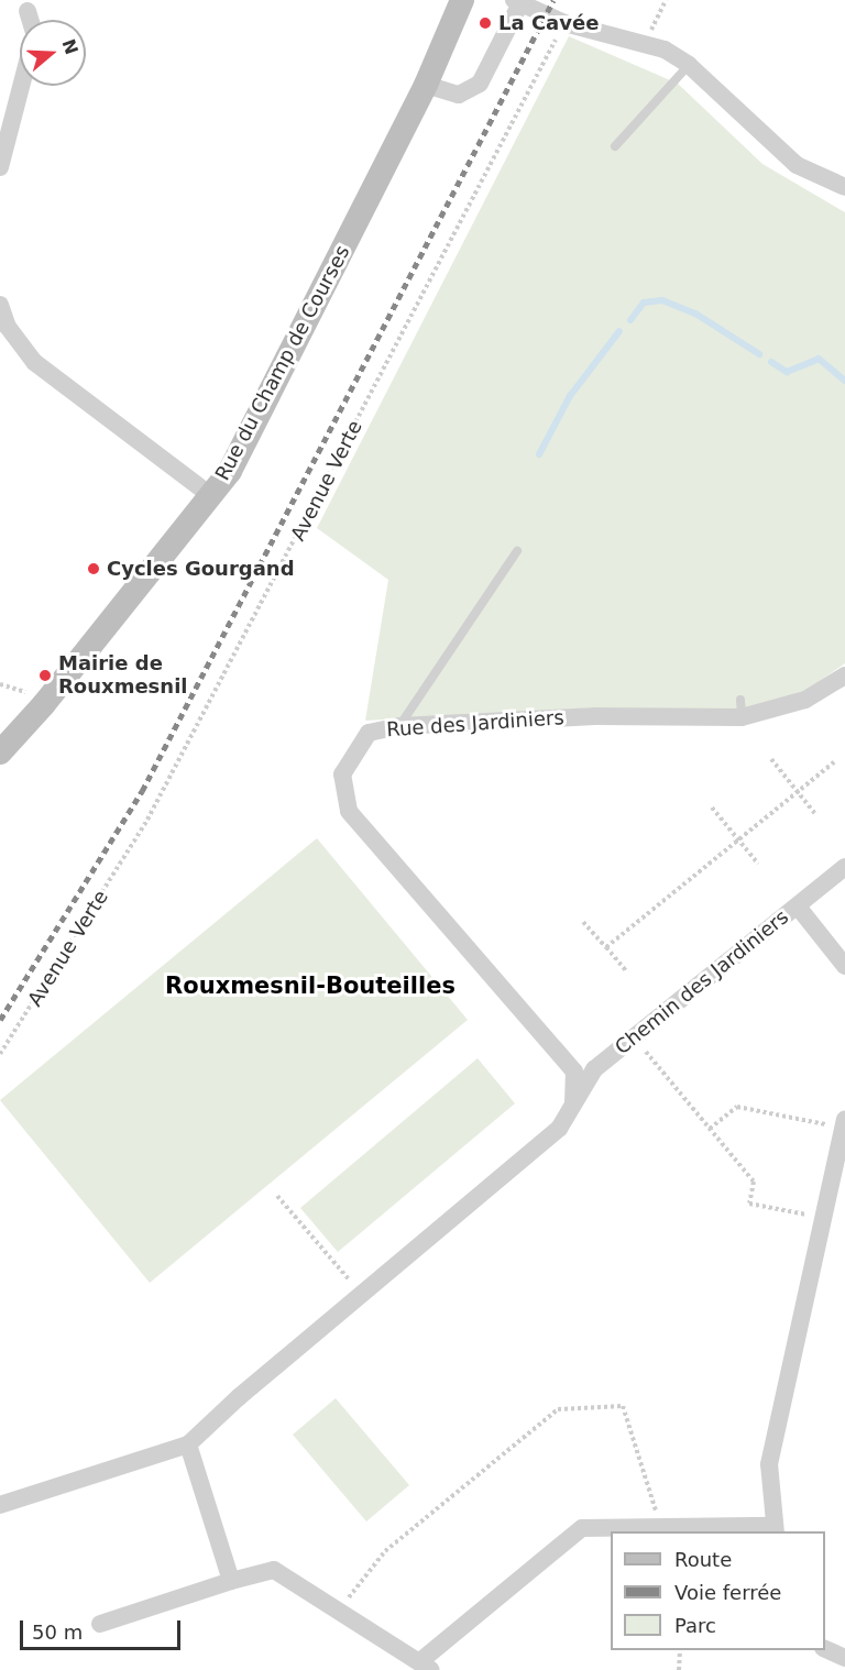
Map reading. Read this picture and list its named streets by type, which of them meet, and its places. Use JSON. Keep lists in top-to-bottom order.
{
  "streets": {
    "main road": ["Rue du Champ de Courses"],
    "street": ["Rue des Jardiniers", "Chemin des Jardiniers"],
    "path": ["Avenue Verte"]
  },
  "crossings": [
    ["Rue des Jardiniers", "Chemin des Jardiniers"]
  ],
  "districts": ["Rouxmesnil-Bouteilles"],
  "places": ["La Cavée", "Cycles Gourgand", "Mairie de Rouxmesnil"],
  "legend": ["Route", "Voie ferrée", "Parc"],
  "scale_bar": "50 m",
  "north": "right"
}
